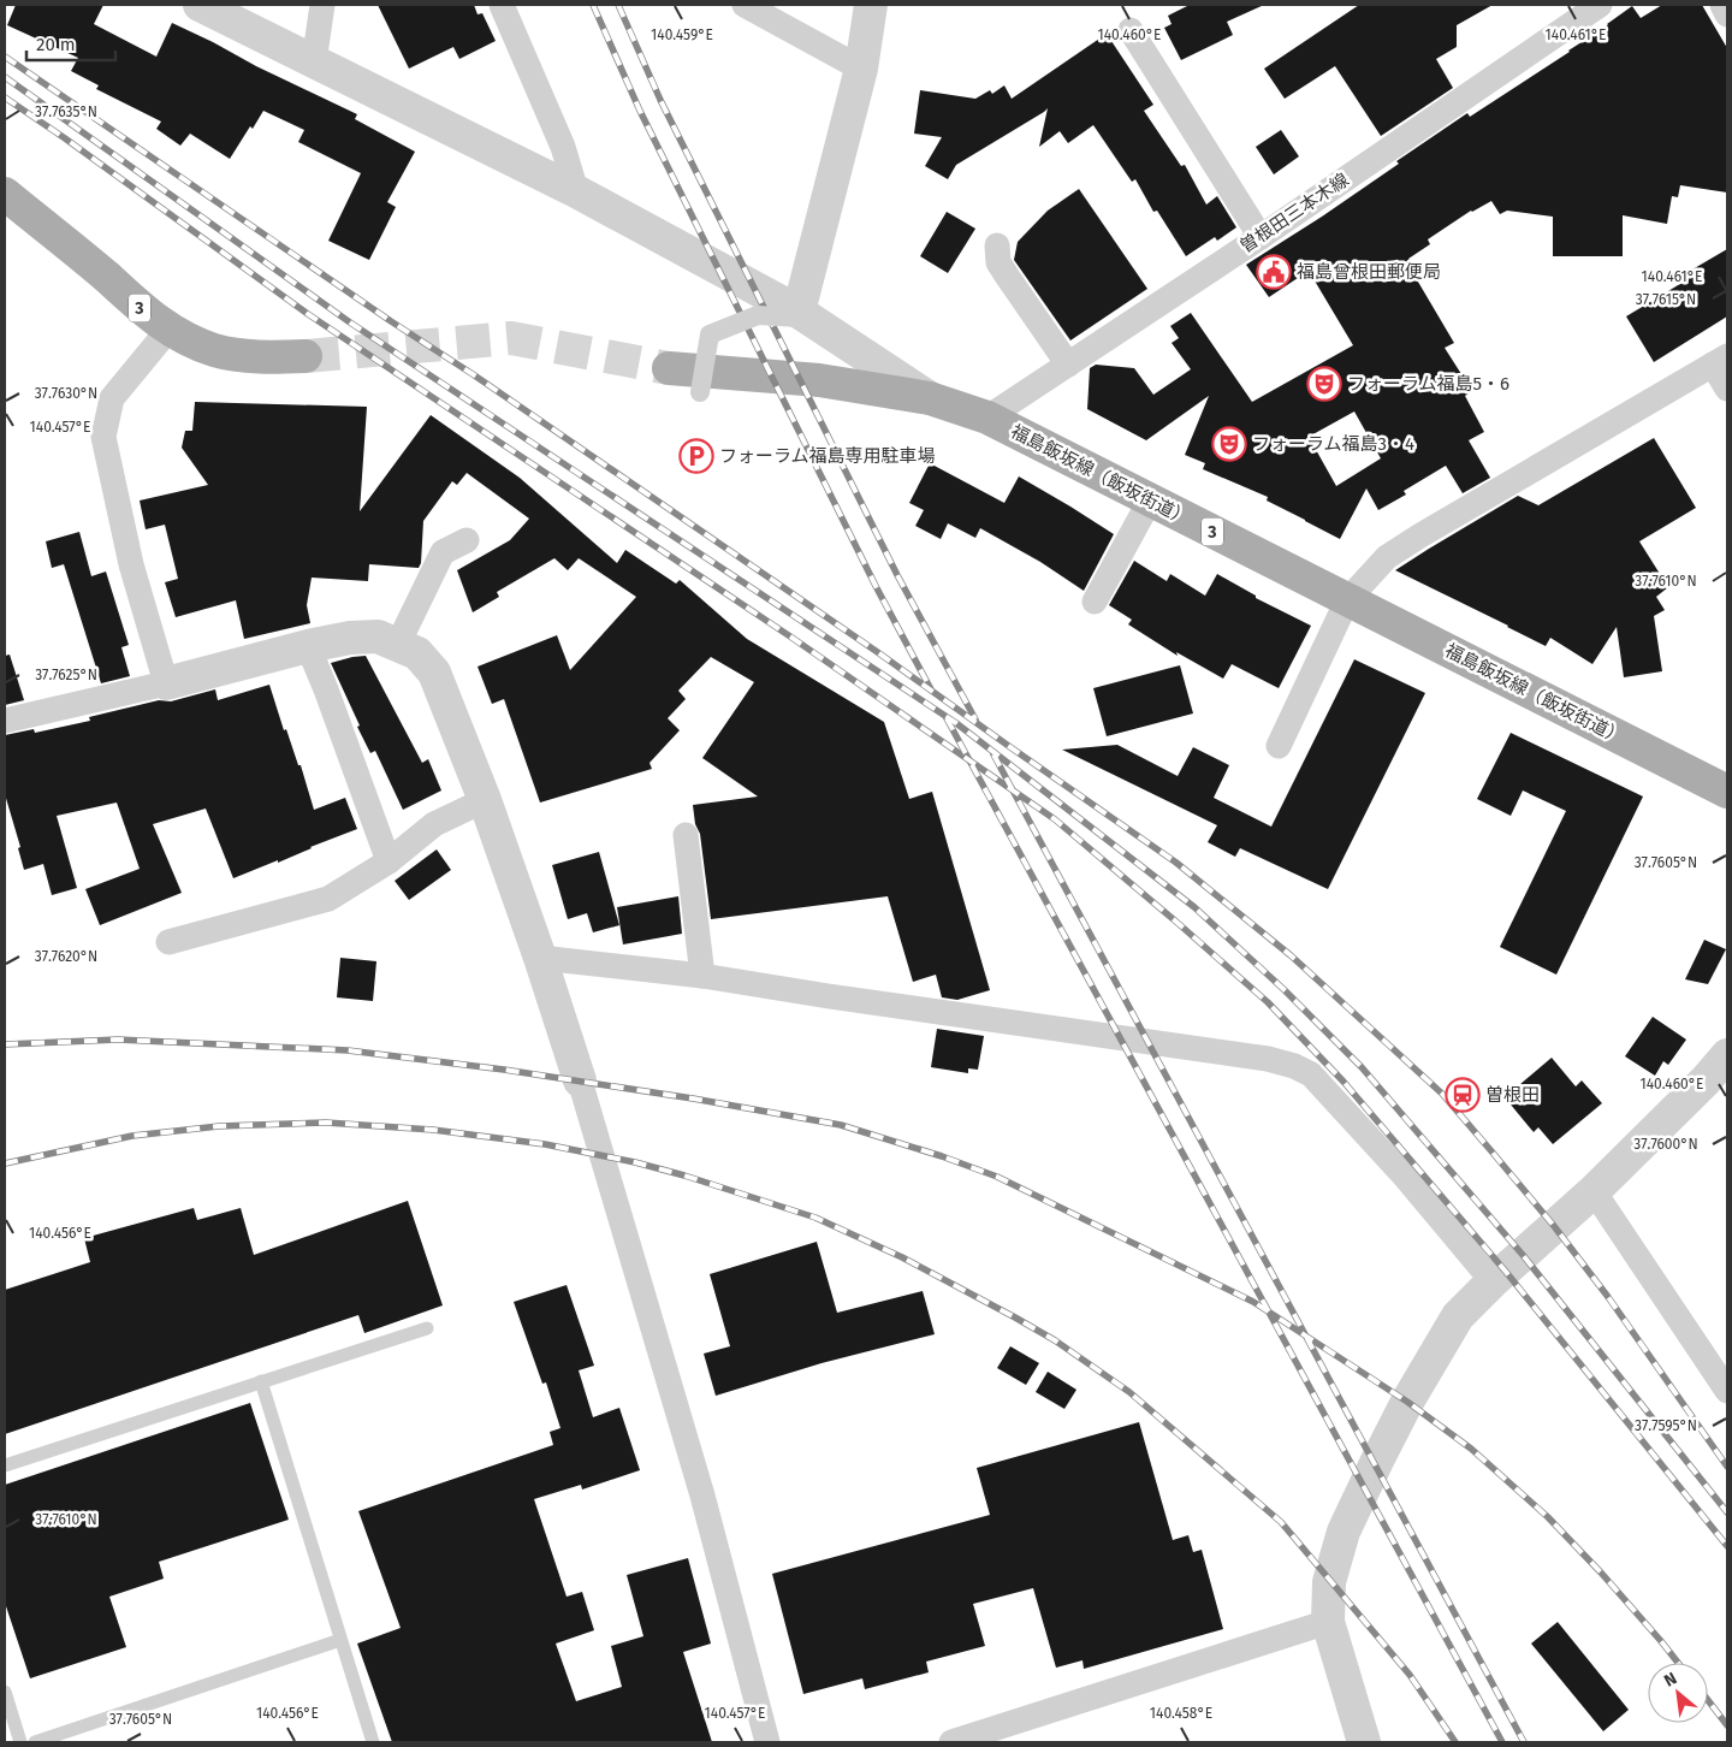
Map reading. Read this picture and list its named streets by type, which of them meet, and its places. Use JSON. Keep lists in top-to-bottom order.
{
  "streets": {
    "main road": ["3", "福島飯坂線（飯坂街道）"],
    "street": ["曽根田三本木線"]
  },
  "crossings": [
    ["曽根田三本木線", "福島飯坂線（飯坂街道）"]
  ],
  "places": {
    "public building": ["福島曾根田郵便局"],
    "theatre": ["フォーラム福島5・6", "フォーラム福島3・4"],
    "parking": ["フォーラム福島専用駐車場"],
    "station": ["曽根田"]
  },
  "scale_bar": "20 m",
  "north": "top left",
  "coordinates": [
    "140.459°E",
    "140.460°E",
    "140.461°E",
    "37.7635°N",
    "37.7615°N",
    "37.7630°N",
    "140.457°E",
    "37.7610°N",
    "37.7625°N",
    "37.7605°N",
    "37.7620°N",
    "37.7600°N",
    "140.456°E",
    "37.7595°N",
    "140.458°E"
  ]
}
